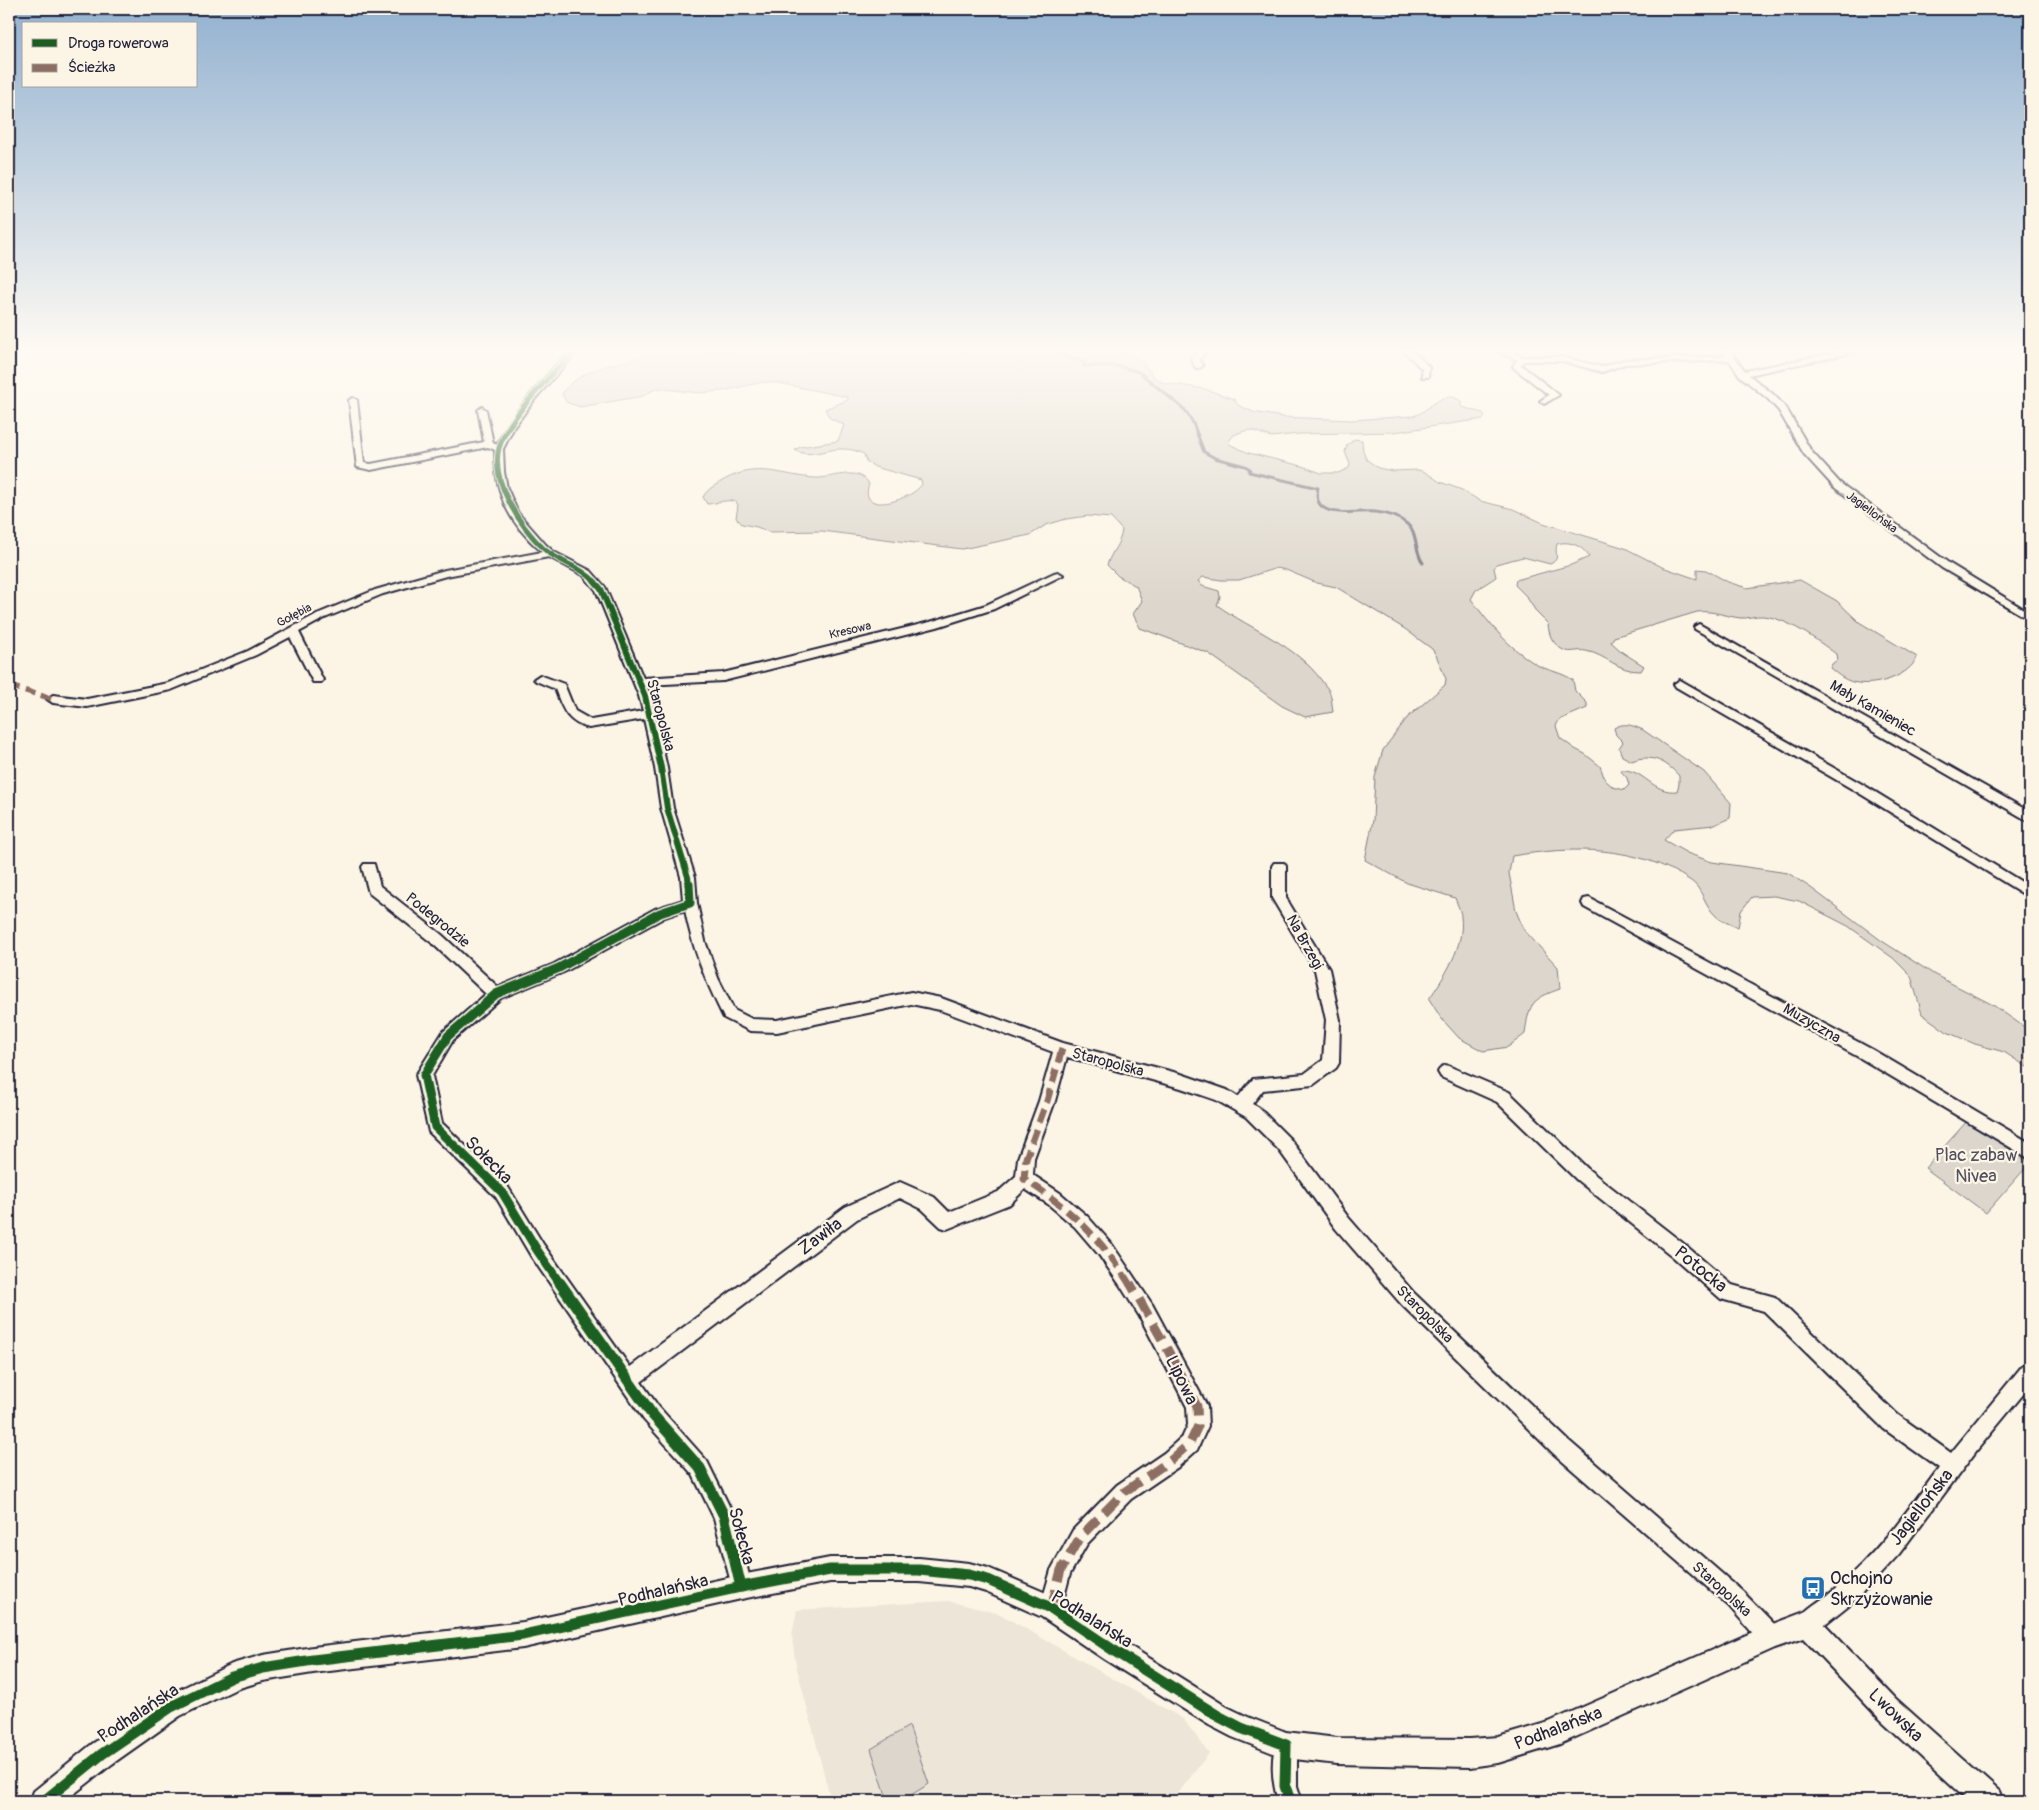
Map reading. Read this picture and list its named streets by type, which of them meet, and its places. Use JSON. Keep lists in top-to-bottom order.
{
  "streets": {
    "street": [
      "Jagiellońska",
      "Gołębia",
      "Kresowa",
      "Mały Kamieniec",
      "Staropolska",
      "Podegrodzie",
      "Na Brzegi",
      "Muzyczna",
      "Sołecka",
      "Zawiła",
      "Potocka",
      "Lipowa",
      "Podhalańska",
      "Lwowska"
    ]
  },
  "crossings": [
    ["Jagiellońska", "Staropolska"],
    ["Jagiellońska", "Potocka"],
    ["Jagiellońska", "Podhalańska"],
    ["Jagiellońska", "Lwowska"],
    ["Gołębia", "Staropolska"],
    ["Kresowa", "Staropolska"],
    ["Staropolska", "Na Brzegi"],
    ["Staropolska", "Sołecka"],
    ["Staropolska", "Podhalańska"],
    ["Podegrodzie", "Sołecka"],
    ["Sołecka", "Zawiła"],
    ["Sołecka", "Podhalańska"],
    ["Zawiła", "Lipowa"],
    ["Lipowa", "Podhalańska"]
  ],
  "parks": ["Plac zabaw Nivea"],
  "places": {
    "bus stop": ["Ochojno Skrzyżowanie"]
  },
  "legend": ["Droga rowerowa", "Ścieżka"]
}
